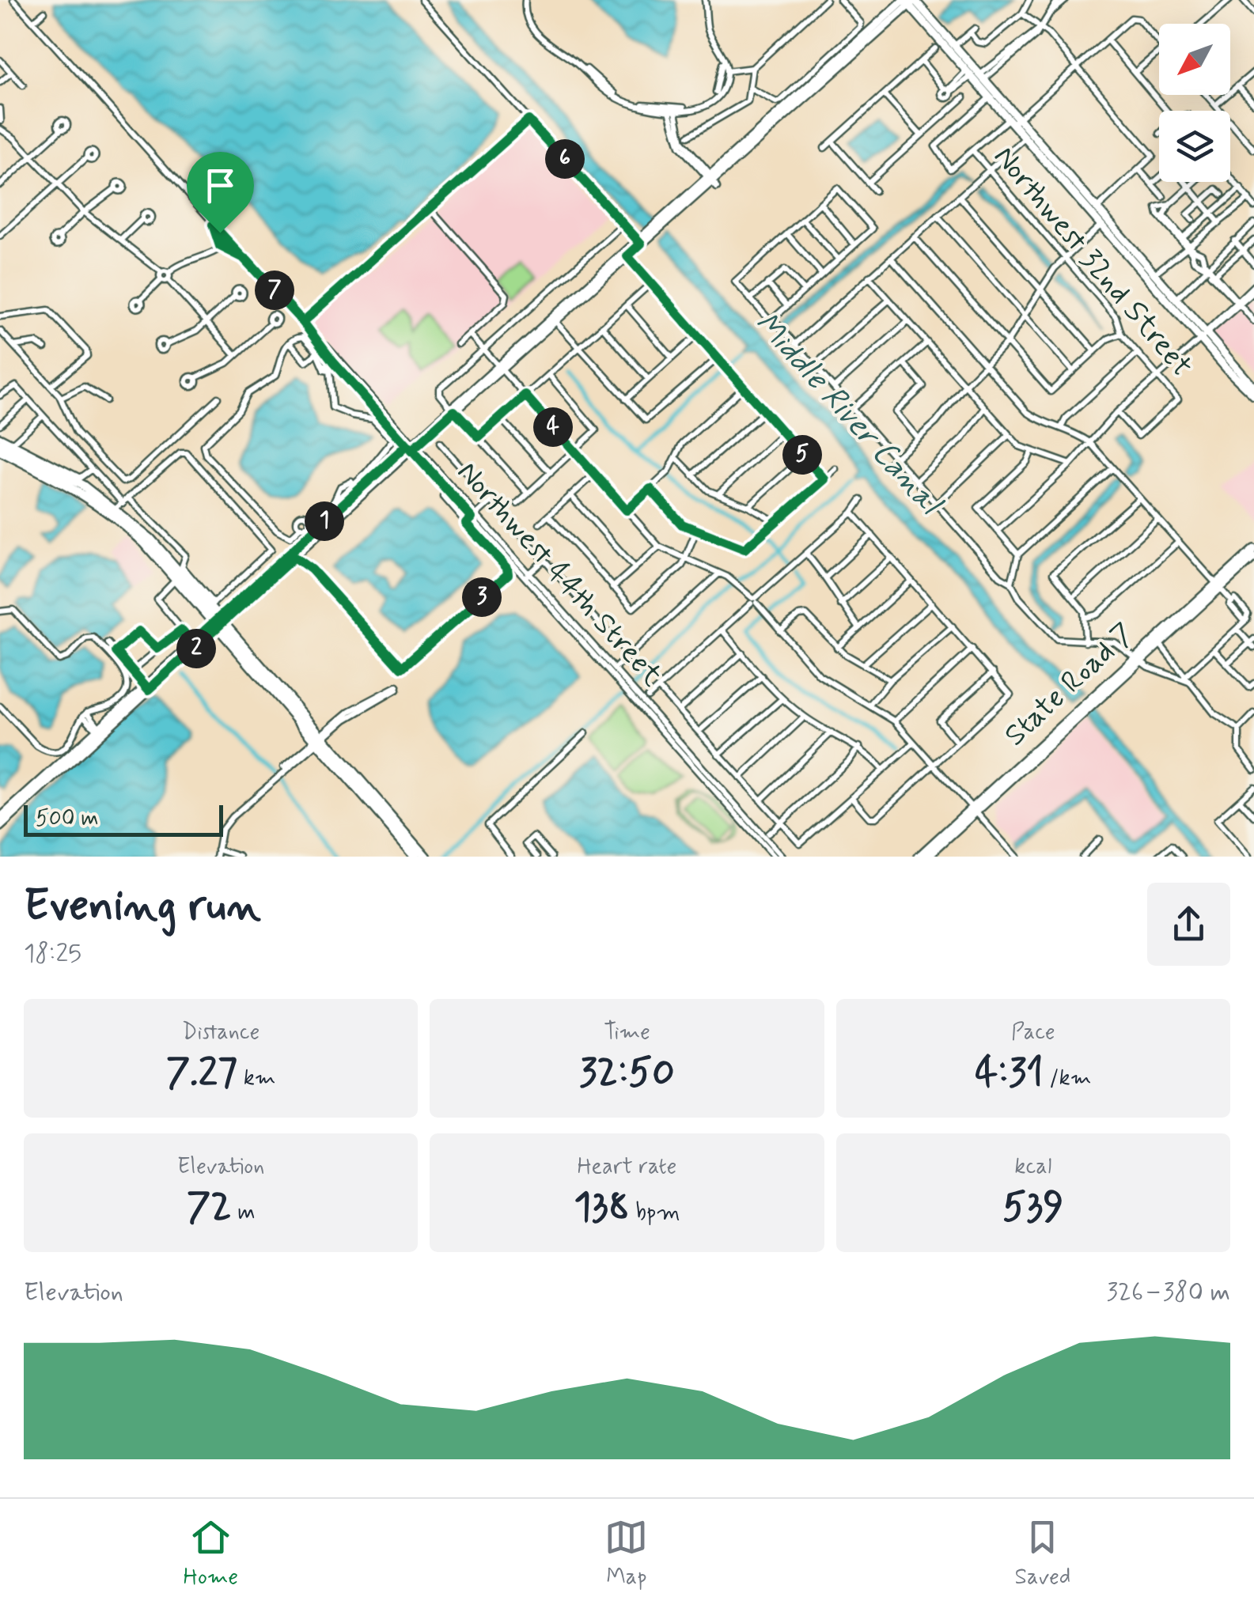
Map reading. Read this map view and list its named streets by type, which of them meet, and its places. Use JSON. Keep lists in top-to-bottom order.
{
  "streets": {
    "main road": ["State Road 7"],
    "street": ["Northwest 32nd Street", "Northwest 44th Street"]
  },
  "water": ["Middle River Canal"],
  "scale_bar": "500 m",
  "north": "bottom left",
  "page": {
    "pins": [
      "6",
      "7",
      "4",
      "5",
      "1",
      "3",
      "2"
    ],
    "scale": "500 m",
    "heading": ["Evening run", "18:25"],
    "stats": [
      ["Distance", "7.27 km"],
      ["Time", "32:50"],
      ["Pace", "4:31 /km"],
      ["Elevation", "72 m"],
      ["Heart rate", "138 bpm"],
      ["kcal", "539"]
    ],
    "chart": ["Elevation", "326–380 m"],
    "tabs": ["Home", "Map", "Saved"]
  }
}
